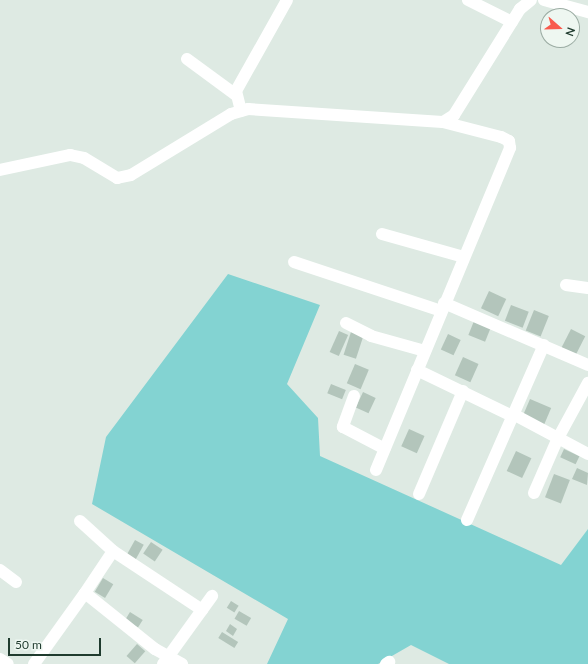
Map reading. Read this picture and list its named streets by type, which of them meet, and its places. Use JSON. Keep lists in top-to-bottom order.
{
  "scale_bar": "50 m",
  "north": "right"
}
